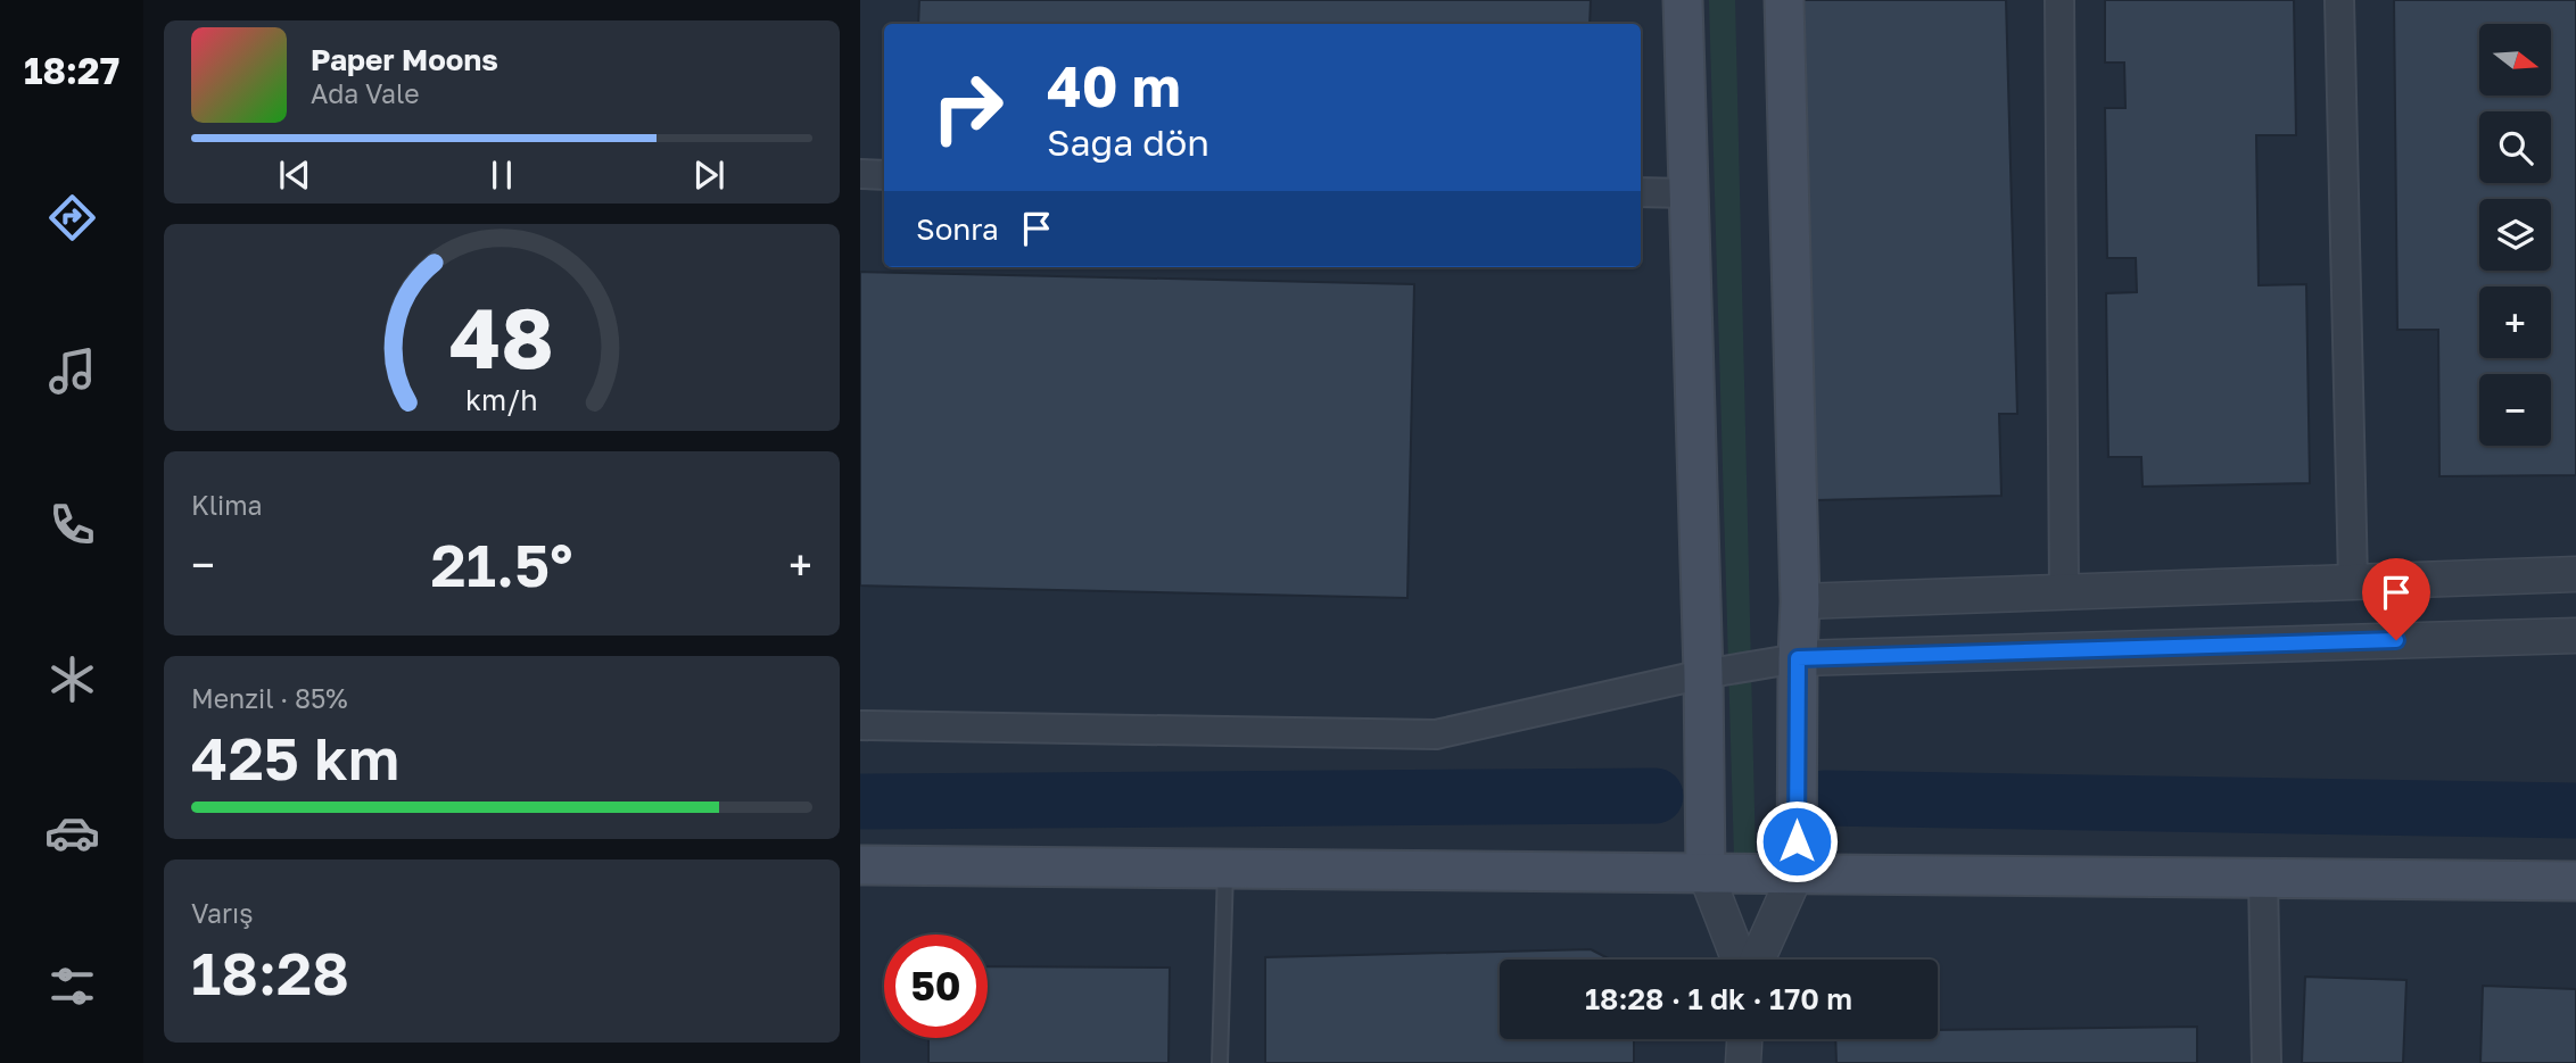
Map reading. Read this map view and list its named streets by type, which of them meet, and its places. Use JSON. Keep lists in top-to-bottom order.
{
  "north": "right",
  "page": {
    "tabs": "18:27",
    "map_buttons": ["+", "−"],
    "turn": ["40 m", "Sağa dön"],
    "song": ["Paper Moons", "Ada Vale"],
    "then": "Sonra",
    "tile": [
      "Klima",
      ["Menzil · 85%", "425 km"],
      ["Varış", "18:28"]
    ],
    "heat": ["−", "21.5°", "+"],
    "limit": "50",
    "trip": "18:28 · 1 dk · 170 m",
    "gauge": ["48", "km/h"]
  }
}
